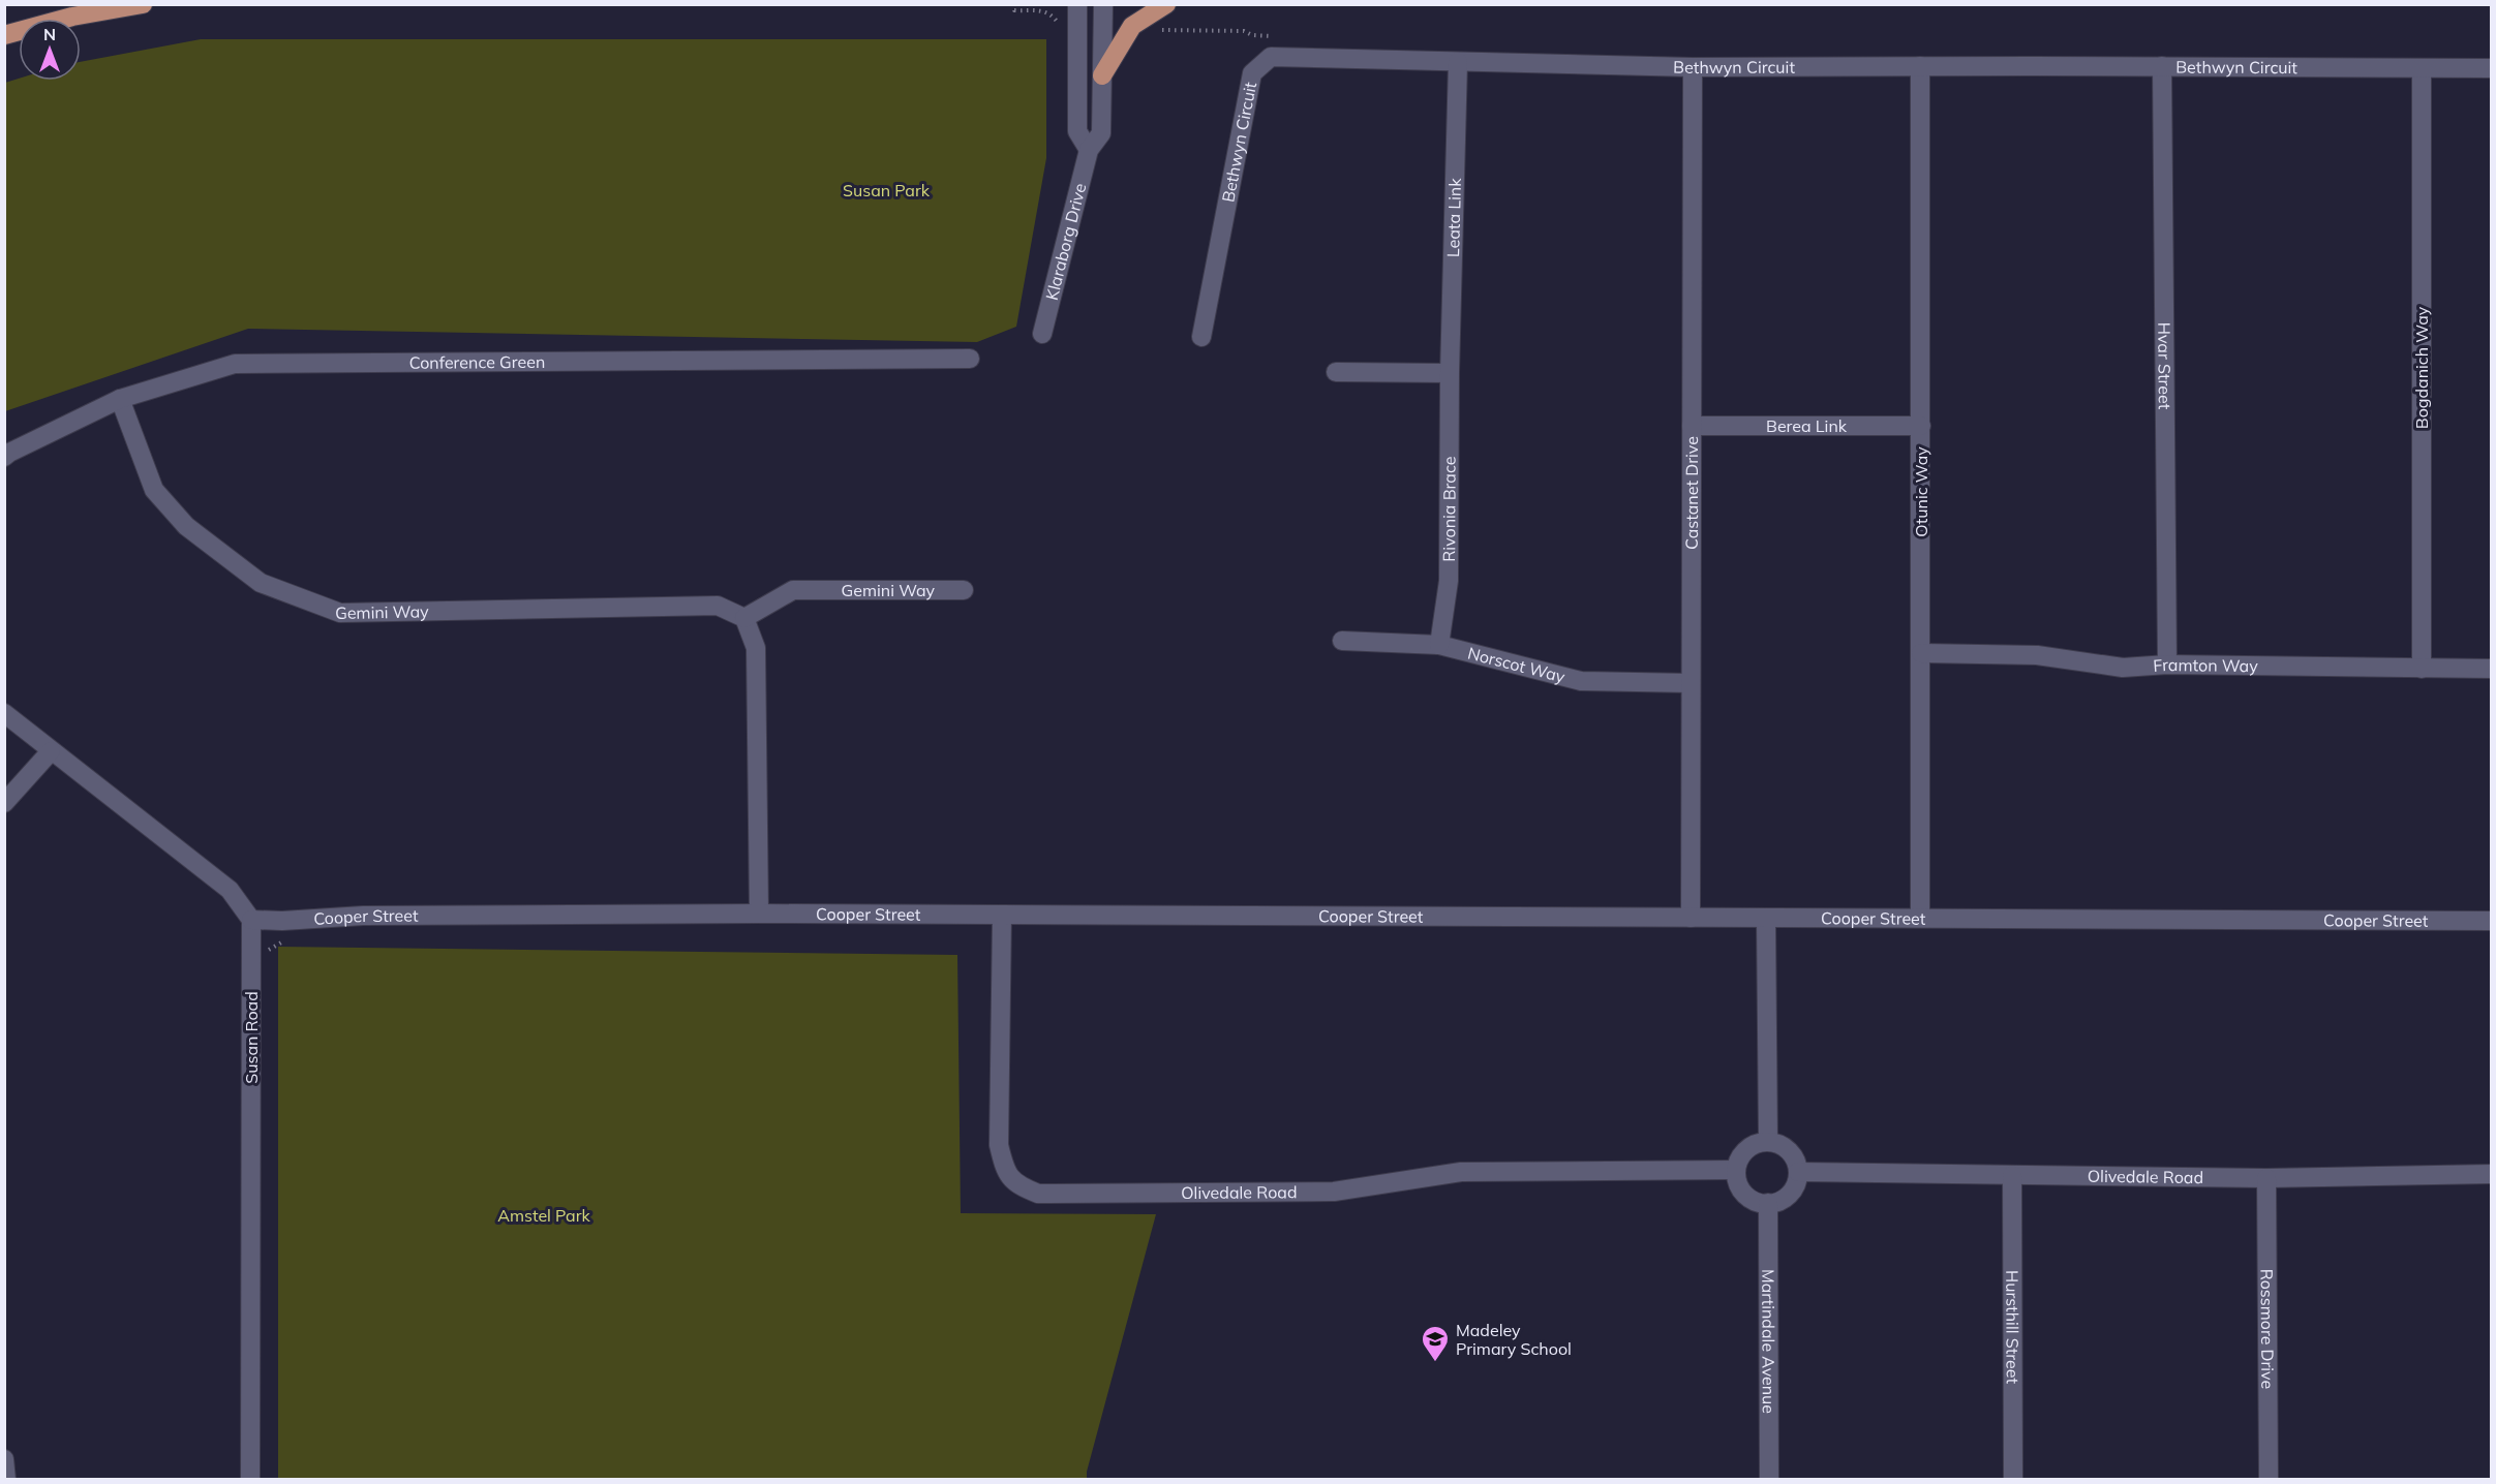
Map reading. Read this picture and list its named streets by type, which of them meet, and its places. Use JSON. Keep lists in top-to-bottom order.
{
  "streets": {
    "street": [
      "Bethwyn Circuit",
      "Leata Link",
      "Klaraborg Drive",
      "Conference Green",
      "Hvar Street",
      "Bogdanich Way",
      "Berea Link",
      "Otunic Way",
      "Castanet Drive",
      "Rivonia Brace",
      "Gemini Way",
      "Norscot Way",
      "Framton Way",
      "Cooper Street",
      "Susan Road",
      "Olivedale Road",
      "Hursthill Street",
      "Rossmore Drive",
      "Martindale Avenue"
    ]
  },
  "crossings": [
    ["Bethwyn Circuit", "Leata Link"],
    ["Bethwyn Circuit", "Hvar Street"],
    ["Bethwyn Circuit", "Bogdanich Way"],
    ["Bethwyn Circuit", "Otunic Way"],
    ["Bethwyn Circuit", "Castanet Drive"],
    ["Leata Link", "Rivonia Brace"],
    ["Conference Green", "Gemini Way"],
    ["Hvar Street", "Framton Way"],
    ["Bogdanich Way", "Framton Way"],
    ["Berea Link", "Otunic Way"],
    ["Berea Link", "Castanet Drive"],
    ["Otunic Way", "Framton Way"],
    ["Otunic Way", "Cooper Street"],
    ["Castanet Drive", "Norscot Way"],
    ["Castanet Drive", "Cooper Street"],
    ["Rivonia Brace", "Norscot Way"],
    ["Cooper Street", "Susan Road"],
    ["Cooper Street", "Olivedale Road"],
    ["Olivedale Road", "Hursthill Street"],
    ["Olivedale Road", "Rossmore Drive"],
    ["Olivedale Road", "Martindale Avenue"]
  ],
  "parks": ["Susan Park", "Amstel Park"],
  "places": {
    "school or university": ["Madeley Primary School"]
  },
  "north": "top"
}
